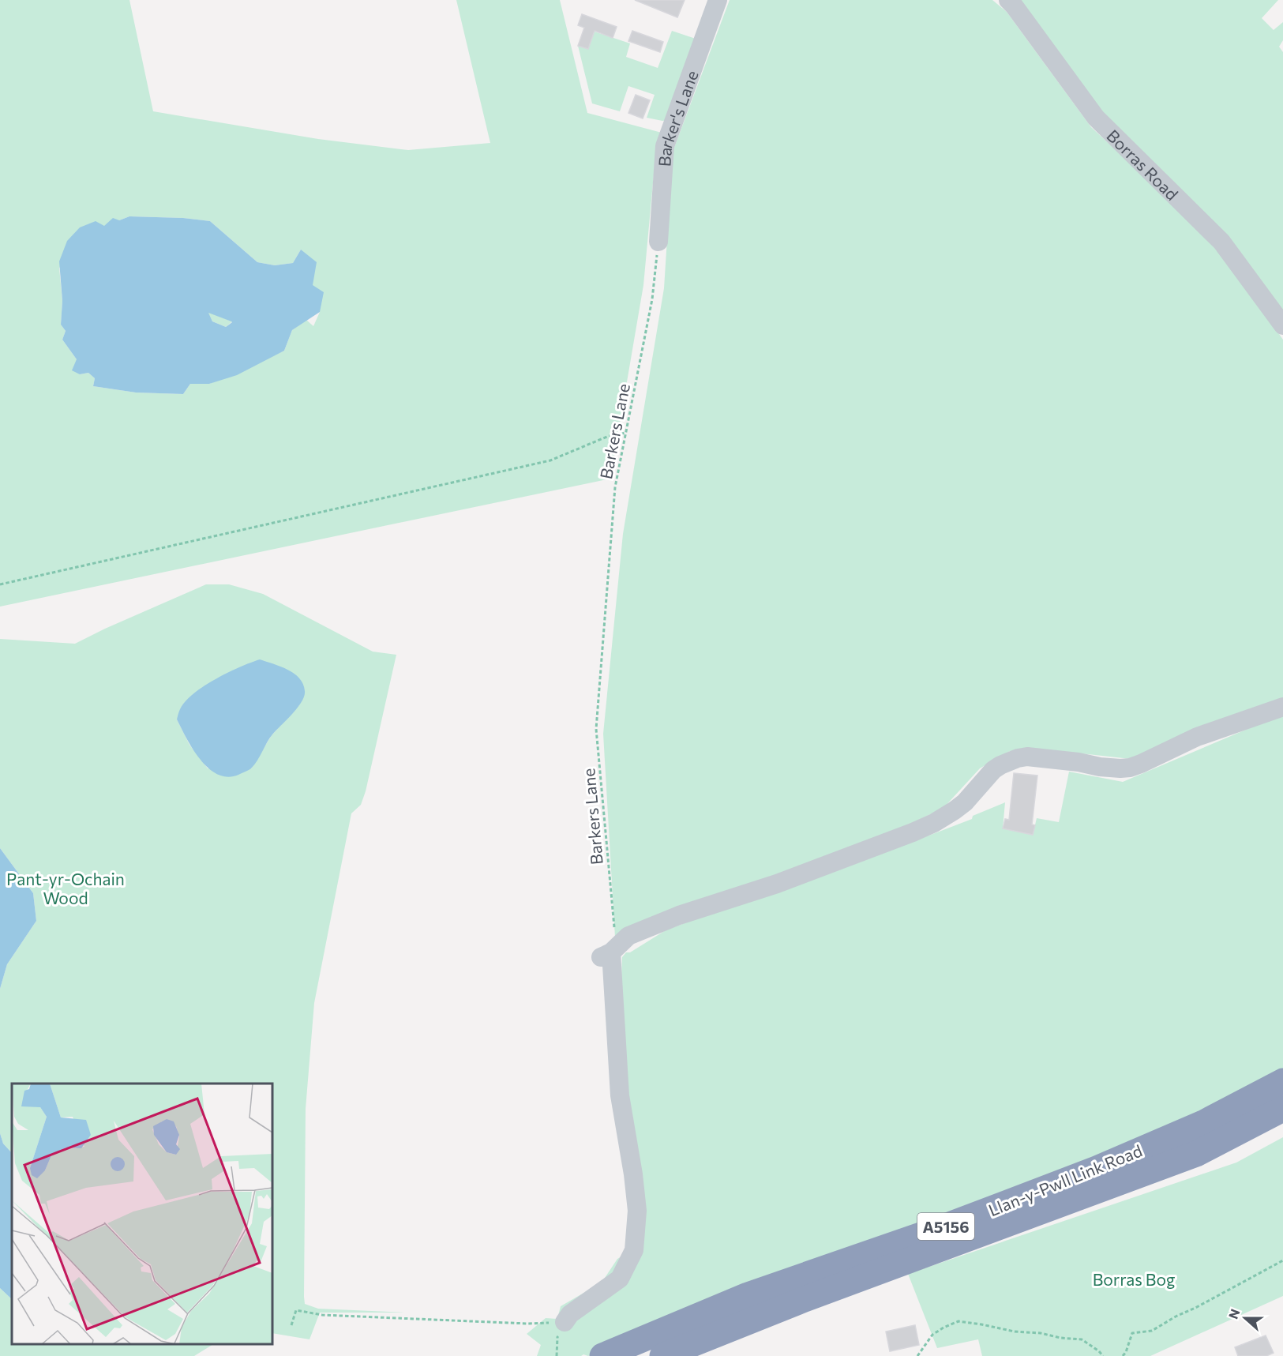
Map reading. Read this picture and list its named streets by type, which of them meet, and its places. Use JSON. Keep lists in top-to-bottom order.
{
  "streets": {
    "highway": ["Llan-y-Pwll Link Road", "A5156"],
    "street": ["Barker's Lane", "Borras Road"],
    "path": ["Barkers Lane"]
  },
  "crossings": [
    ["Barker's Lane", "Barkers Lane"]
  ],
  "parks": ["Pant-yr-Ochain Wood", "Borras Bog"],
  "north": "left"
}
